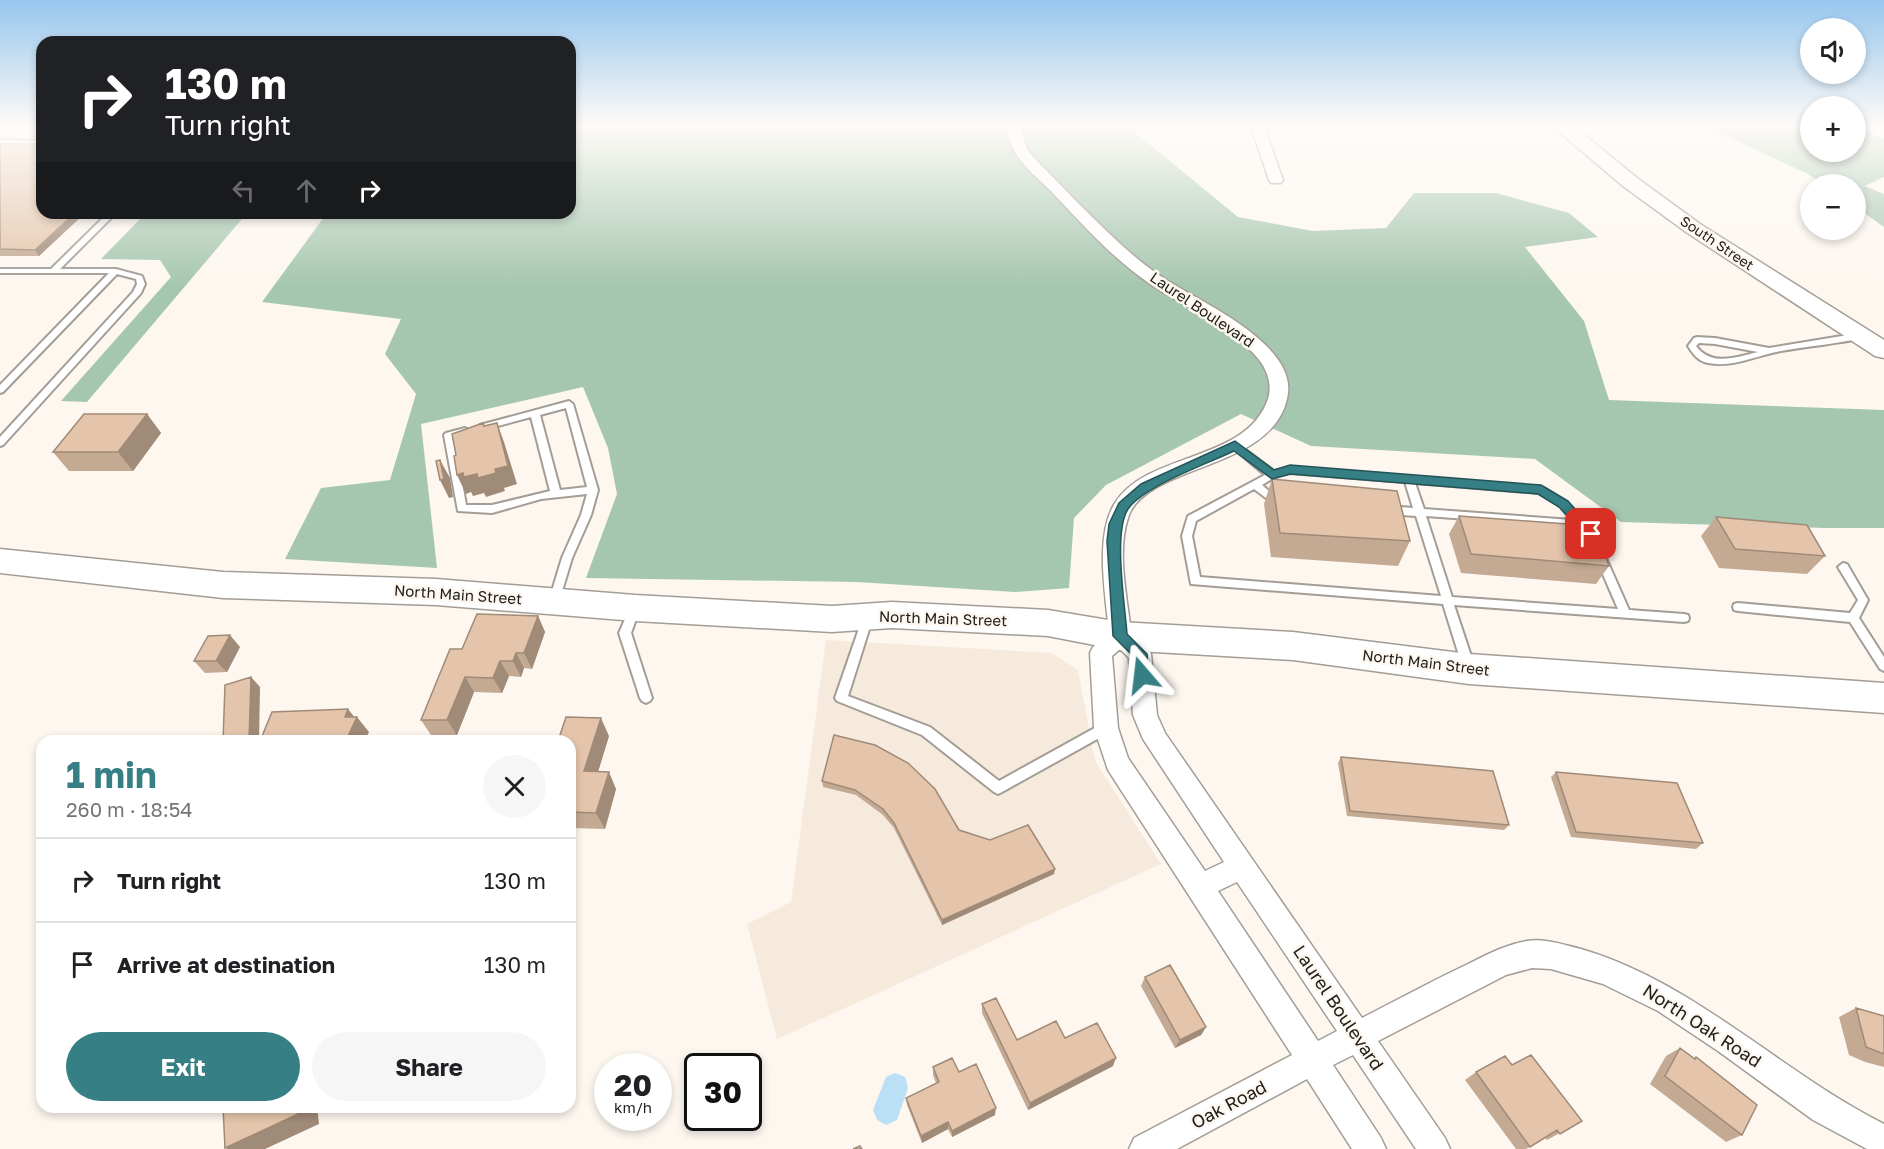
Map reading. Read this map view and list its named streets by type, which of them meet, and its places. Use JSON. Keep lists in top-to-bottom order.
{
  "streets": {
    "highway": ["North Main Street"],
    "street": [
      "South Street",
      "Laurel Boulevard",
      "North Oak Road",
      "Oak Road"
    ]
  },
  "crossings": [
    ["Laurel Boulevard", "North Main Street"],
    ["Laurel Boulevard", "North Oak Road"],
    ["North Oak Road", "Oak Road"]
  ],
  "page": {
    "map_buttons": ["+", "−"],
    "turn": ["130 m", "Turn right"],
    "heading": ["1 min", "260 m · 18:54"],
    "list": [
      {
        "name": "Turn right",
        "value": "130 m"
      },
      {
        "name": "Arrive at destination",
        "value": "130 m"
      }
    ],
    "buttons": ["Exit", "Share"],
    "speed": "20 km/h",
    "limit": "30"
  }
}
